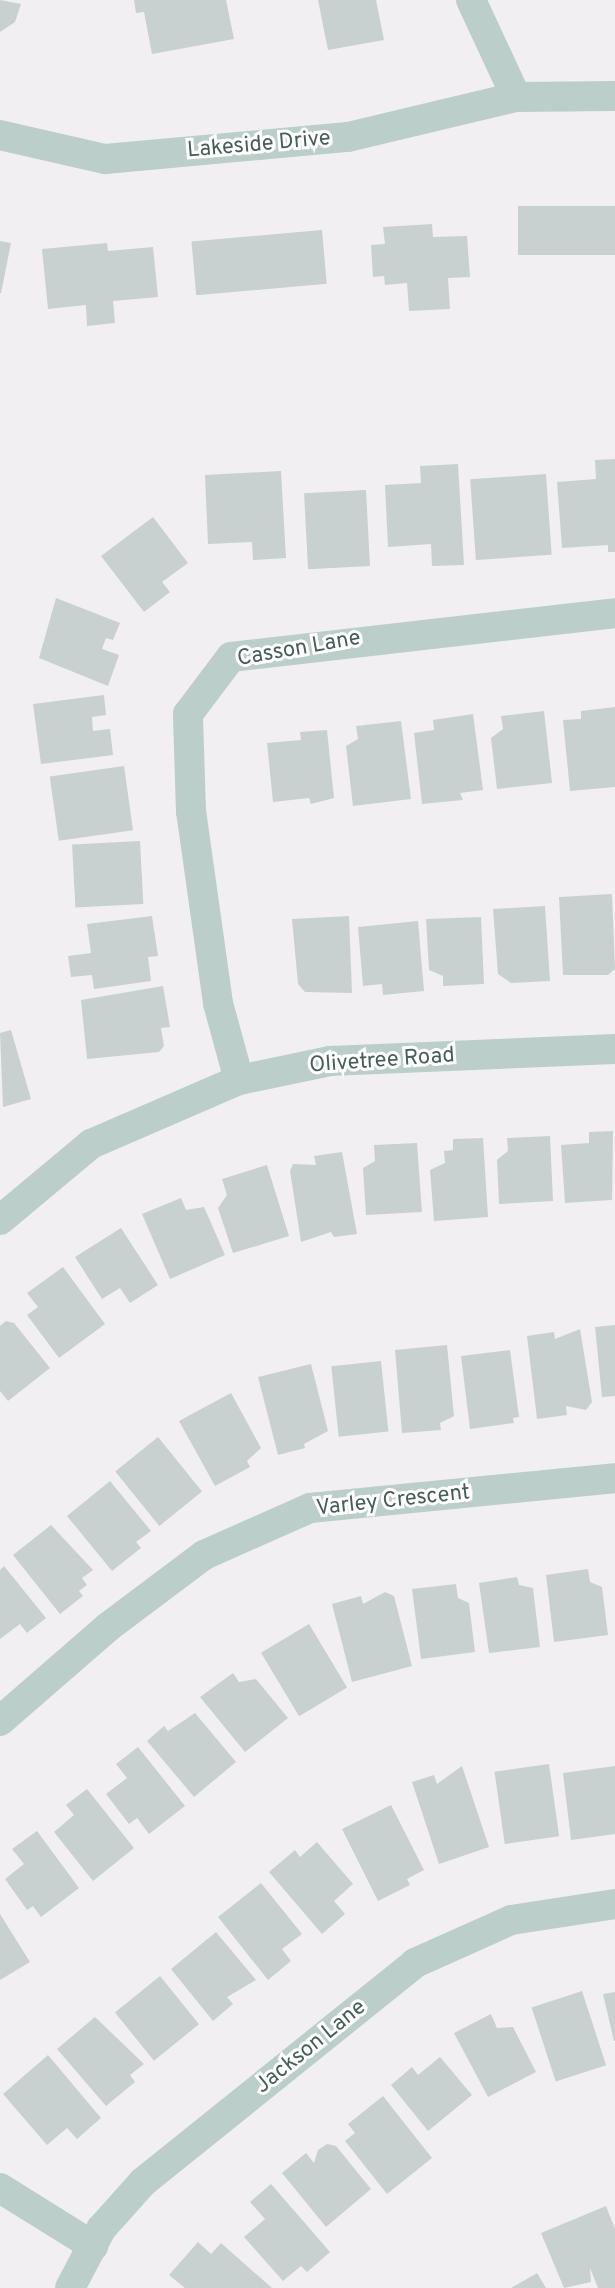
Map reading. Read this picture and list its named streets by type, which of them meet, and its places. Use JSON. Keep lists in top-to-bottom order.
{
  "streets": {
    "street": [
      "Lakeside Drive",
      "Casson Lane",
      "Olivetree Road",
      "Varley Crescent",
      "Jackson Lane"
    ]
  },
  "crossings": [
    ["Casson Lane", "Olivetree Road"]
  ]
}
